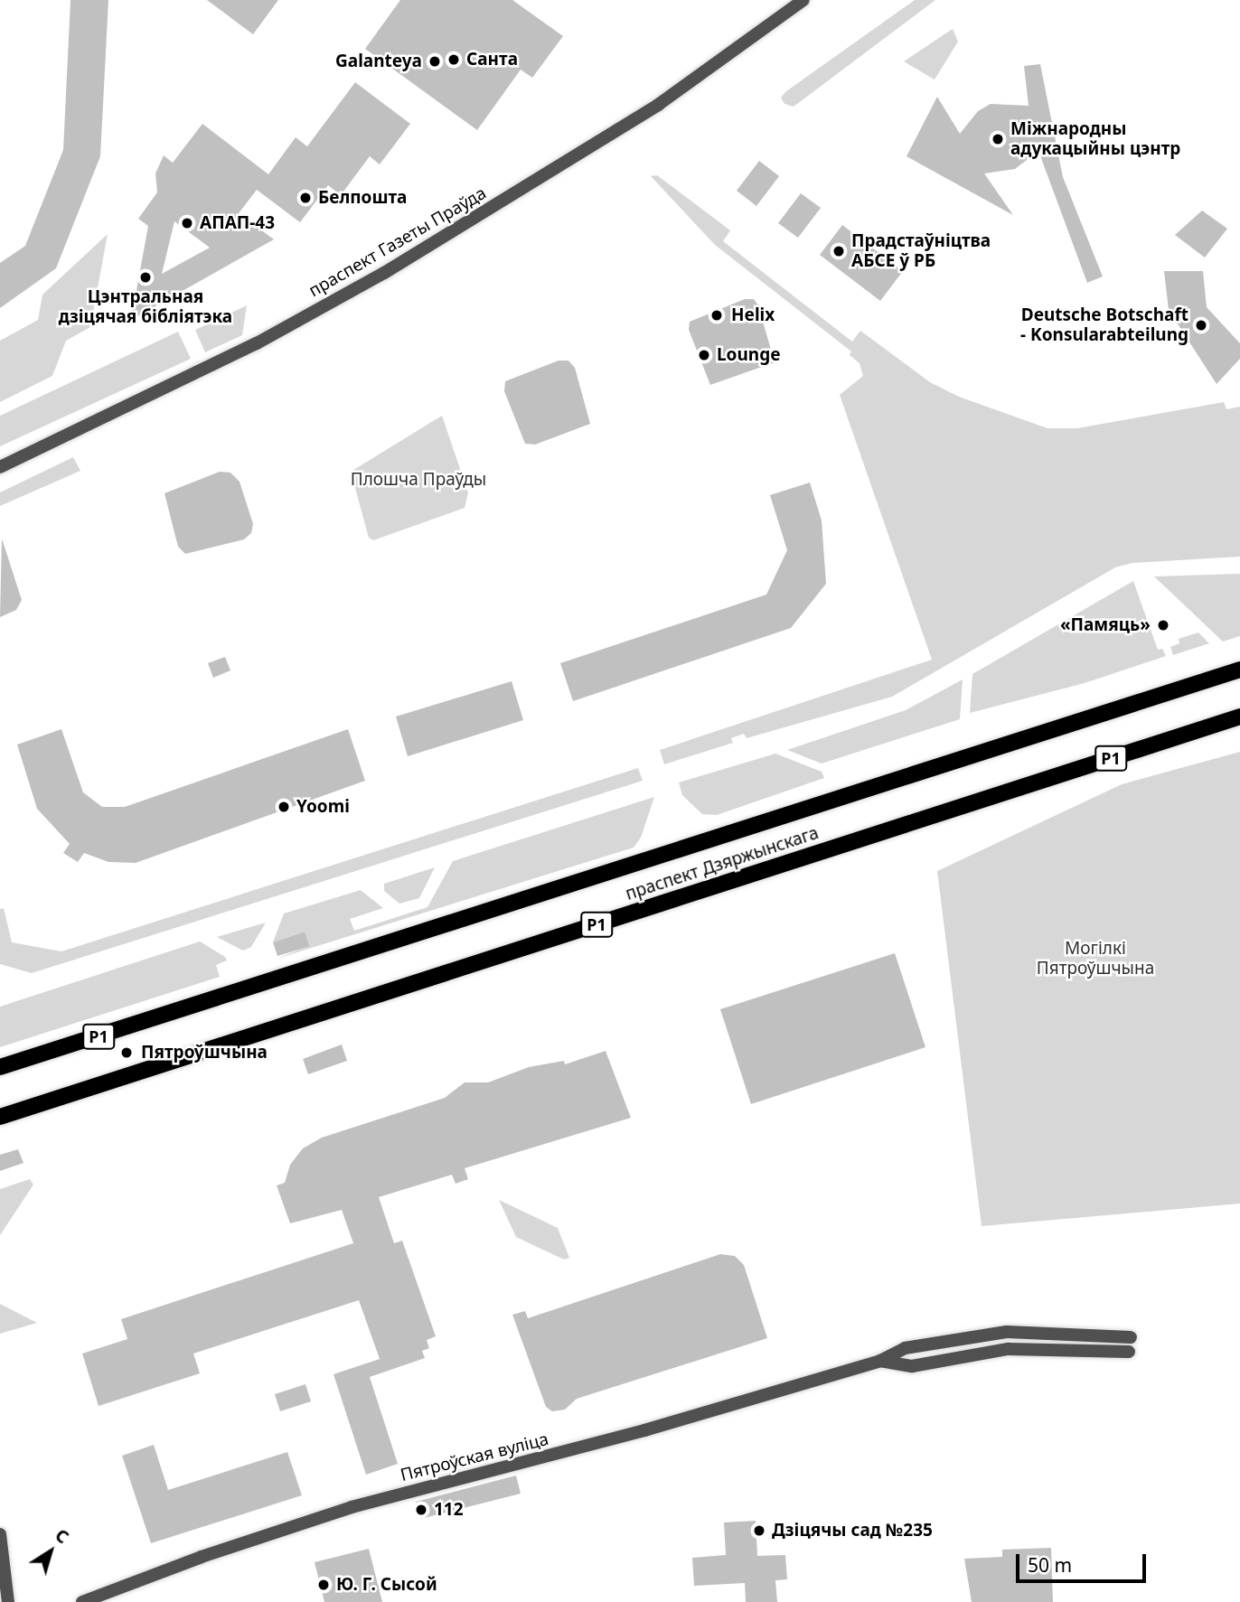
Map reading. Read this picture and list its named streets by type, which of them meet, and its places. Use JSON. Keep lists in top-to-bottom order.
{
  "streets": {
    "main road": ["Р1", "праспект Дзяржынскага"],
    "street": ["праспект Газеты Праўда", "Пятроўская вуліца"]
  },
  "crossings": [
    ["Р1", "праспект Дзяржынскага"]
  ],
  "parks": ["Плошча Праўды", "Могілкі Пятроўшчына"],
  "places": [
    "Санта",
    "Galanteya",
    "Міжнародны адукацыйны цэнтр",
    "Белпошта",
    "АПАП-43",
    "Прадстаўніцтва АБСЕ ў РБ",
    "Цэнтральная дзіцячая бібліятэка",
    "Helix",
    "Deutsche Botschaft - Konsularabteilung",
    "Lounge",
    "«Памяць»",
    "Yoomi",
    "Пятроўшчына",
    "112",
    "Дзіцячы сад №235",
    "Ю. Г. Сысой"
  ],
  "scale_bar": "50 m",
  "north": "top right"
}
